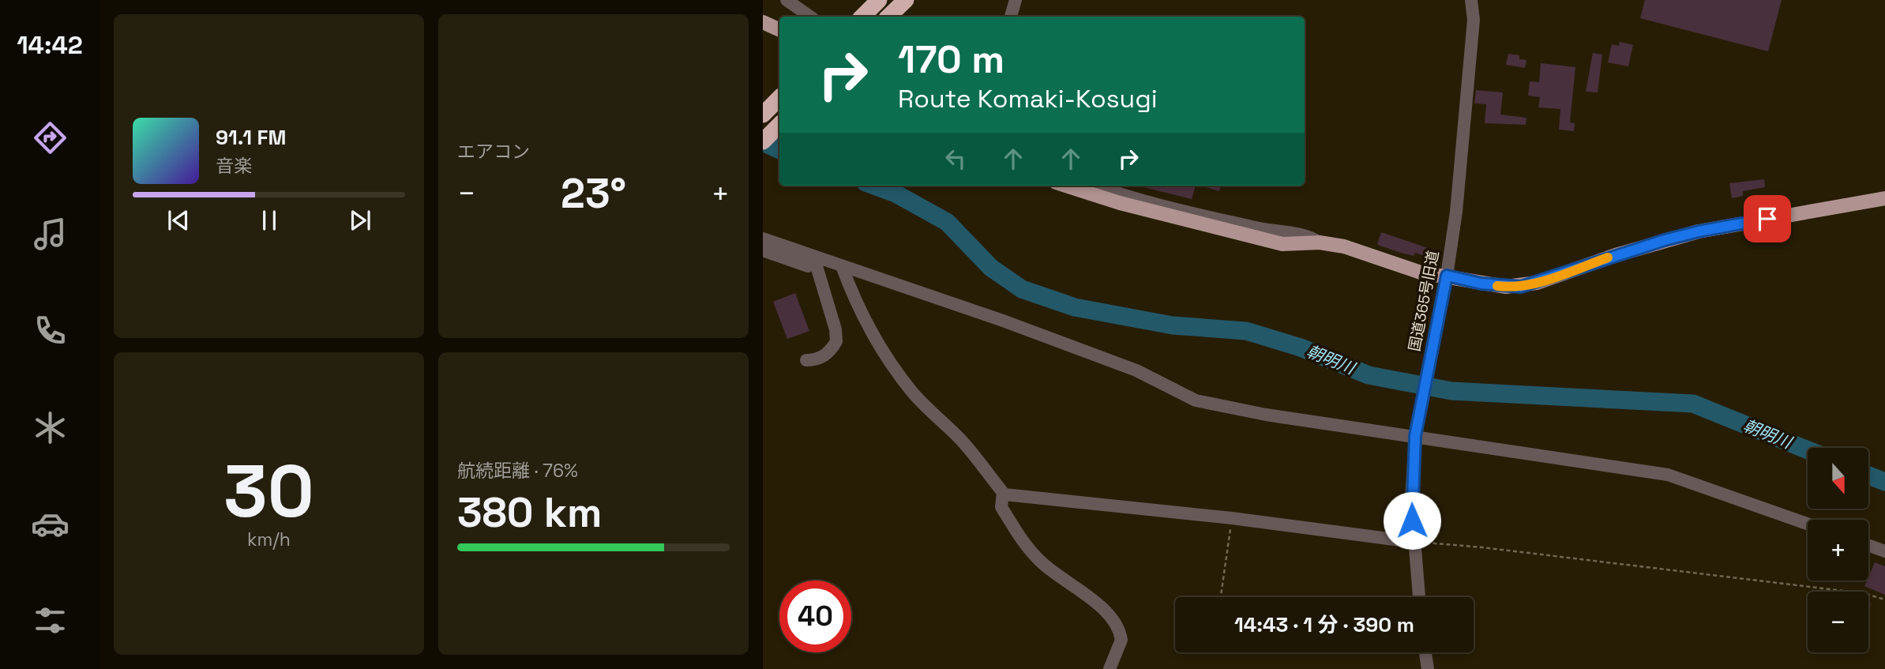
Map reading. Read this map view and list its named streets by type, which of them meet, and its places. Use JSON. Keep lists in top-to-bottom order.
{
  "streets": {
    "street": ["国道365号旧道"]
  },
  "water": ["朝明川"],
  "north": "bottom",
  "page": {
    "tabs": "14:42",
    "tile": [
      "エアコン",
      ["30", "km/h"],
      ["航続距離 · 76%", "380 km"]
    ],
    "turn": ["170 m", "Route Komaki-Kosugi"],
    "song": ["91.1 FM", "音楽"],
    "heat": ["−", "23°", "+"],
    "map_buttons": ["+", "−"],
    "limit": "40",
    "trip": "14:43 · 1 分 · 390 m"
  }
}
